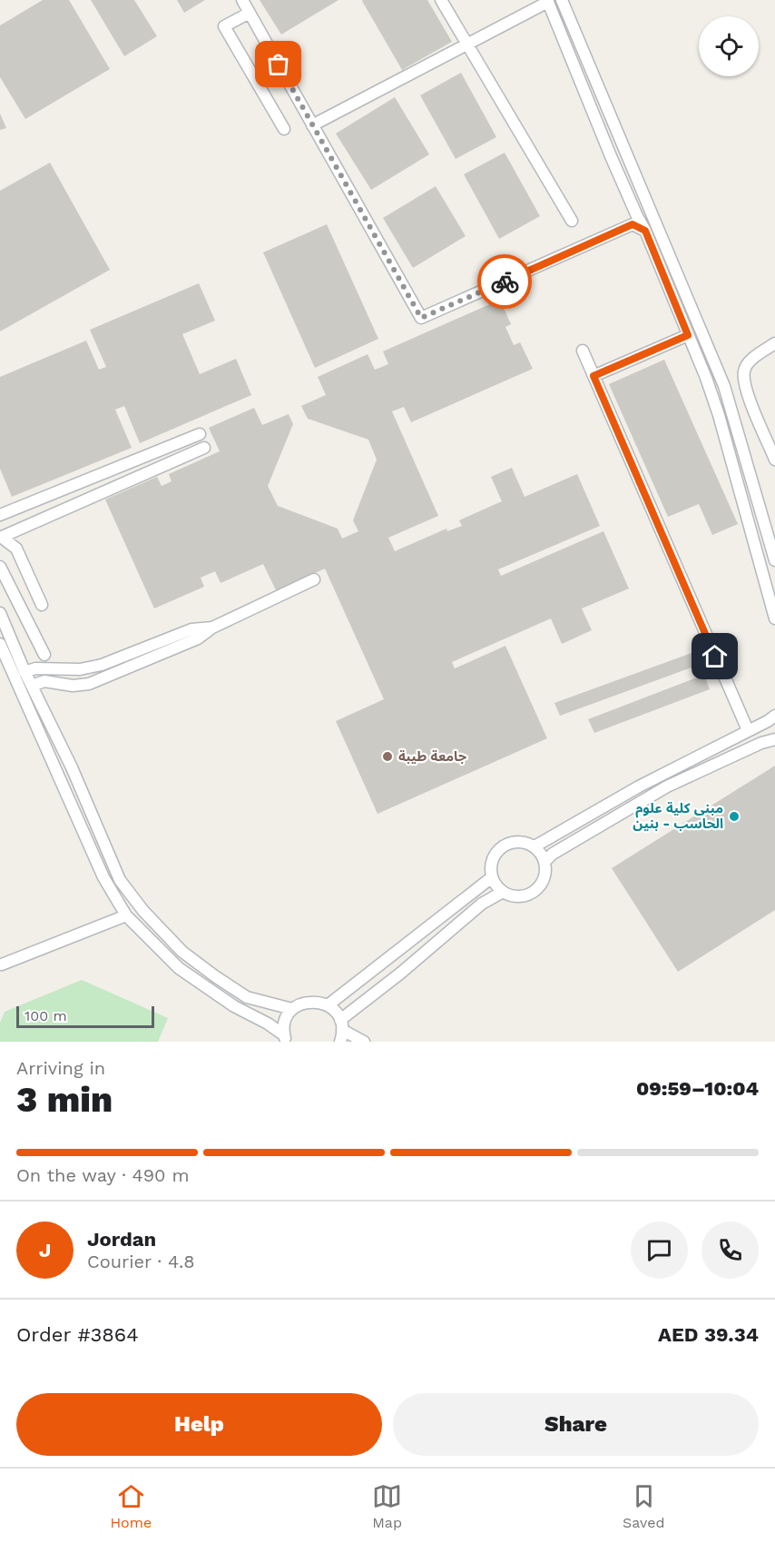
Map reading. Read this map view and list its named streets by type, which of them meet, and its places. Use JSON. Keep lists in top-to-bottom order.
{
  "places": ["جامعة طيبة", "مبنى كلية علوم الحاسب - بنين"],
  "scale_bar": "100 m",
  "page": {
    "scale": "100 m",
    "heading": ["3 min", "Arriving in", "09:59–10:04"],
    "panel": [
      "Jordan",
      "Courier · 4.8",
      "Order #3864",
      "AED 39.34"
    ],
    "bar": "On the way · 490 m",
    "round": "J",
    "buttons": ["Help", "Share"],
    "tabs": ["Home", "Map", "Saved"]
  }
}
